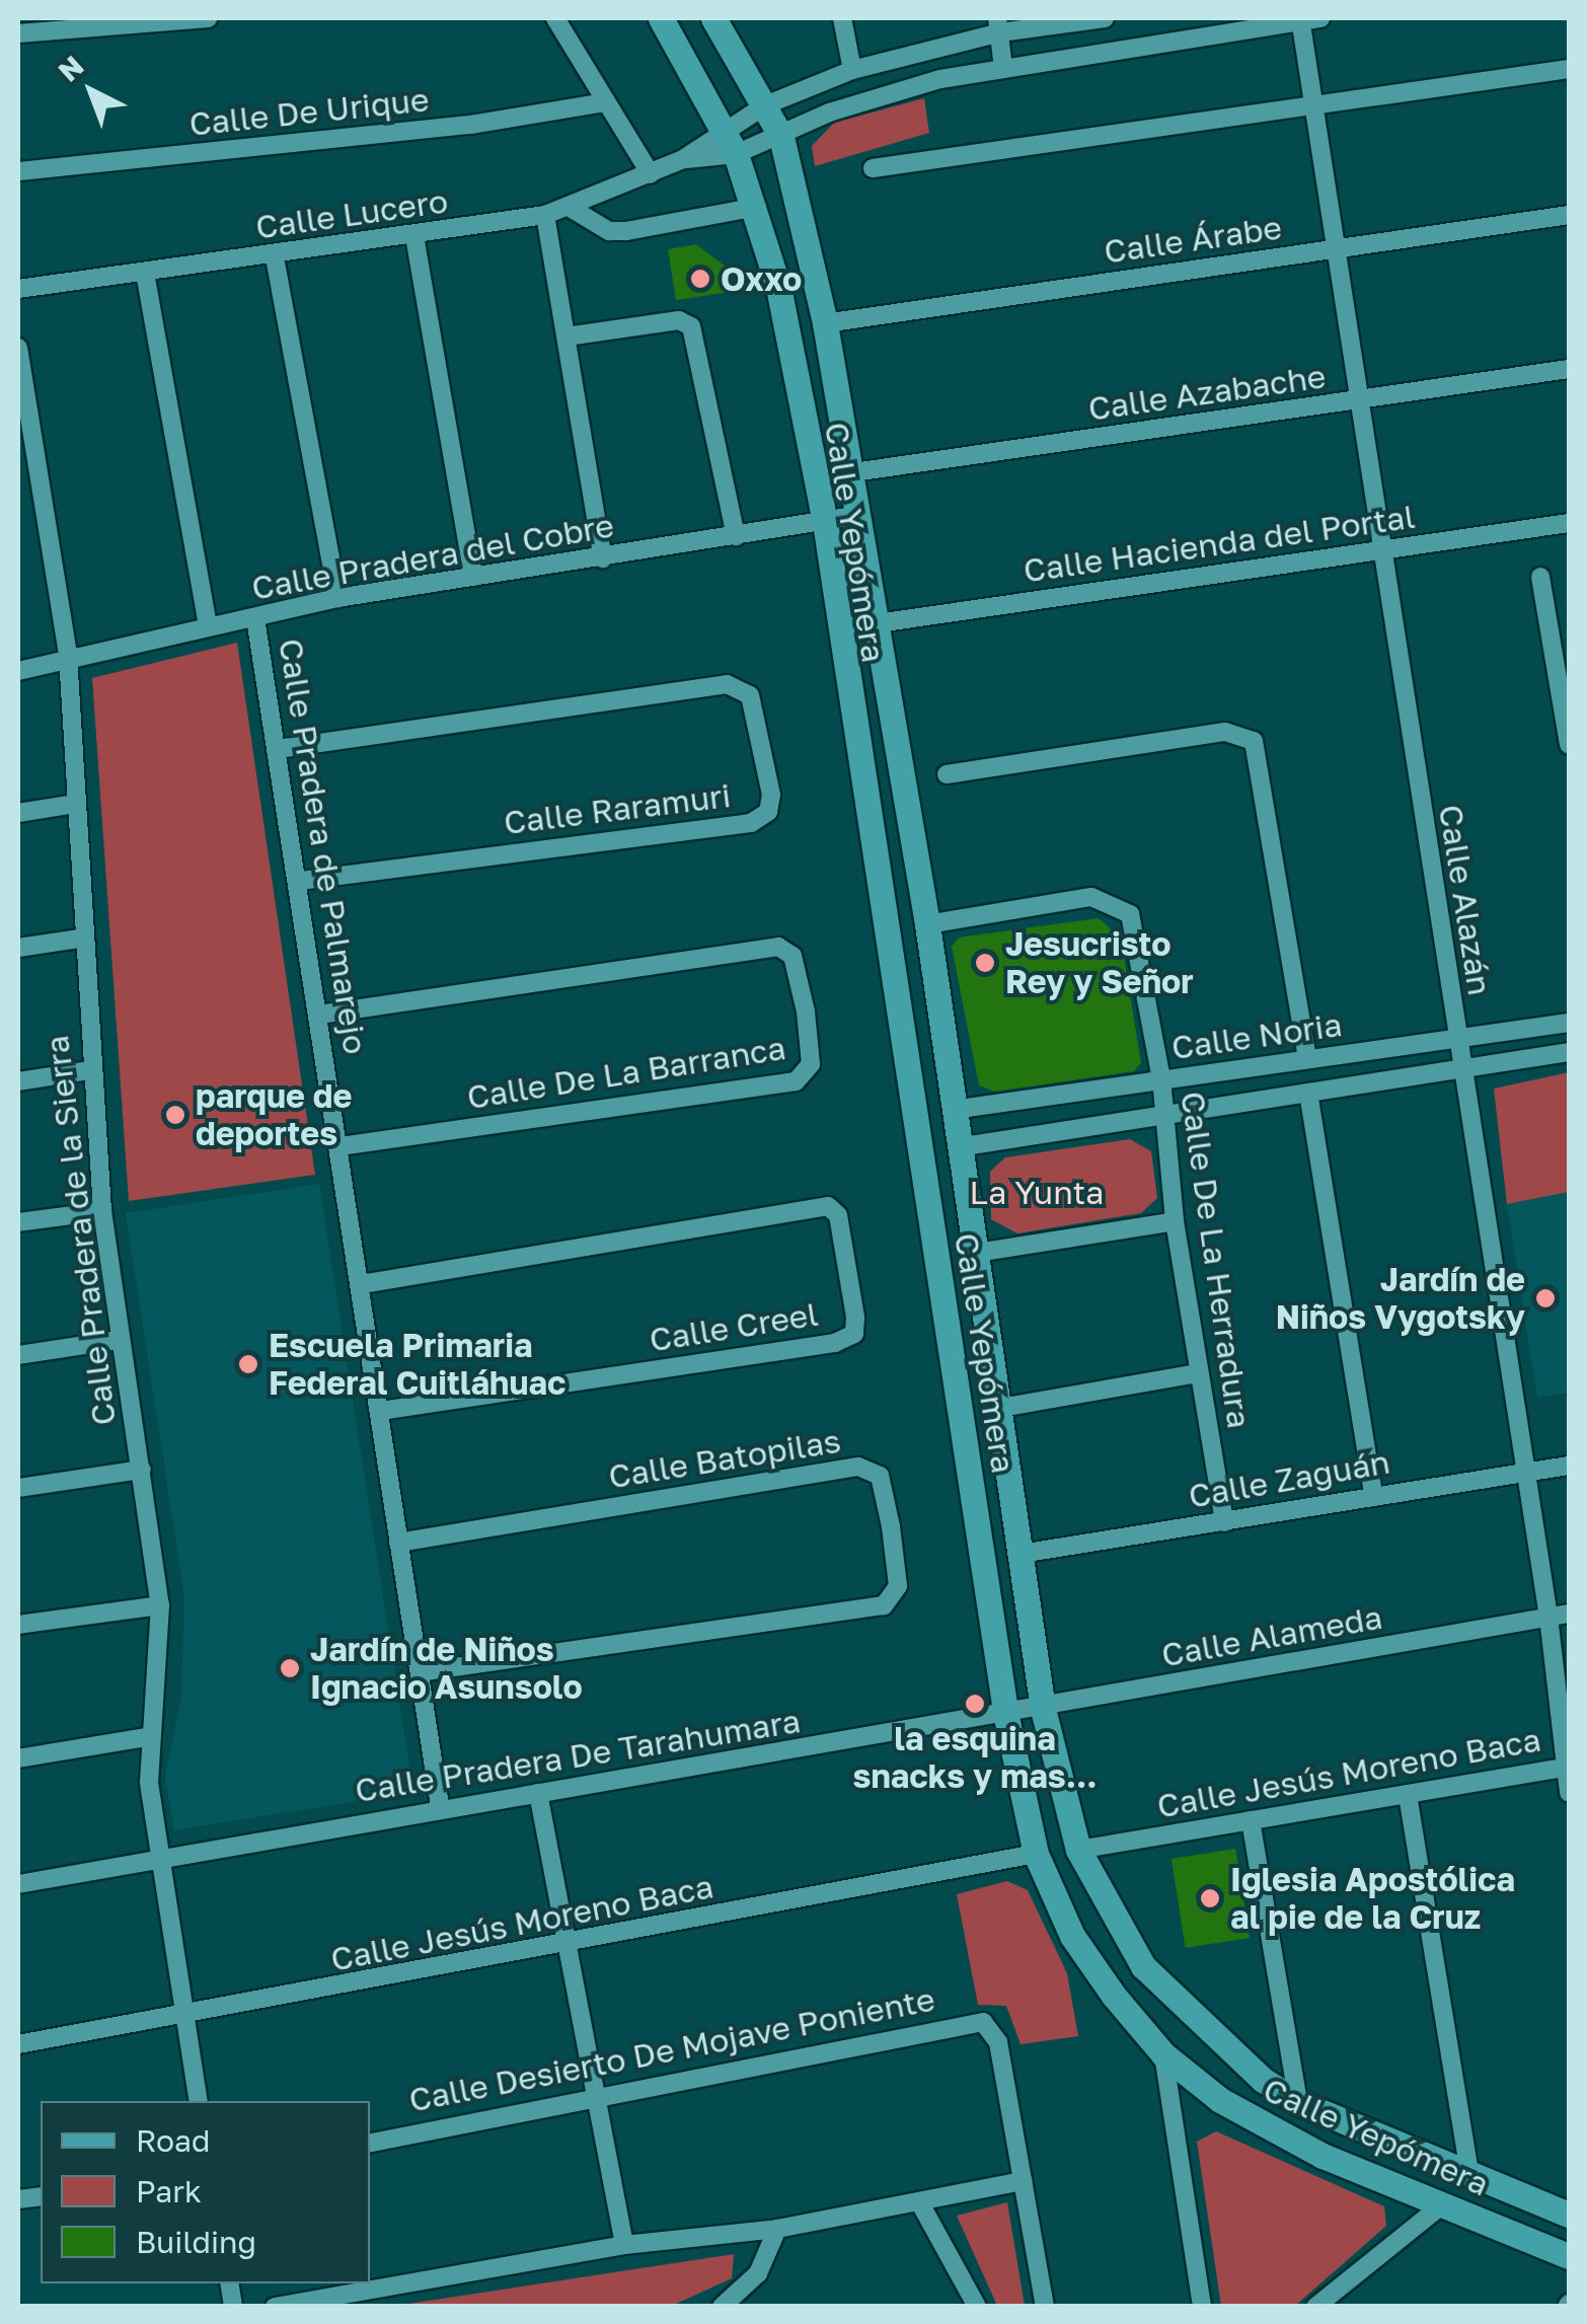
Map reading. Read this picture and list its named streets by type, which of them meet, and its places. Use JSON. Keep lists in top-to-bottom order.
{
  "streets": {
    "main road": ["Calle Yepómera"],
    "street": [
      "Calle De Urique",
      "Calle Lucero",
      "Calle Árabe",
      "Calle Azabache",
      "Calle Hacienda del Portal",
      "Calle Pradera del Cobre",
      "Calle Raramuri",
      "Calle Pradera de Palmarejo",
      "Calle Alazán",
      "Calle Noria",
      "Calle De La Barranca",
      "Calle Pradera de la Sierra",
      "Calle De La Herradura",
      "Calle Creel",
      "Calle Batopilas",
      "Calle Zaguán",
      "Calle Alameda",
      "Calle Pradera De Tarahumara",
      "Calle Jesús Moreno Baca",
      "Calle Desierto De Mojave Poniente"
    ]
  },
  "crossings": [
    ["Calle Lucero", "Calle Yepómera"],
    ["Calle Lucero", "Calle Alazán"],
    ["Calle Árabe", "Calle Yepómera"],
    ["Calle Árabe", "Calle Alazán"],
    ["Calle Azabache", "Calle Yepómera"],
    ["Calle Azabache", "Calle Alazán"],
    ["Calle Yepómera", "Calle Hacienda del Portal"],
    ["Calle Yepómera", "Calle Pradera del Cobre"],
    ["Calle Yepómera", "Calle Noria"],
    ["Calle Yepómera", "Calle De La Herradura"],
    ["Calle Yepómera", "Calle Zaguán"],
    ["Calle Yepómera", "Calle Alameda"],
    ["Calle Yepómera", "Calle Pradera De Tarahumara"],
    ["Calle Yepómera", "Calle Jesús Moreno Baca"],
    ["Calle Hacienda del Portal", "Calle Alazán"],
    ["Calle Pradera del Cobre", "Calle Pradera de Palmarejo"],
    ["Calle Pradera del Cobre", "Calle Pradera de la Sierra"],
    ["Calle Raramuri", "Calle Pradera de Palmarejo"],
    ["Calle Pradera de Palmarejo", "Calle De La Barranca"],
    ["Calle Pradera de Palmarejo", "Calle Creel"],
    ["Calle Pradera de Palmarejo", "Calle Batopilas"],
    ["Calle Pradera de Palmarejo", "Calle Pradera De Tarahumara"],
    ["Calle Alazán", "Calle Noria"],
    ["Calle Alazán", "Calle Zaguán"],
    ["Calle Alazán", "Calle Alameda"],
    ["Calle Alazán", "Calle Jesús Moreno Baca"],
    ["Calle Noria", "Calle De La Herradura"],
    ["Calle Pradera de la Sierra", "Calle Pradera De Tarahumara"],
    ["Calle Pradera de la Sierra", "Calle Jesús Moreno Baca"],
    ["Calle De La Herradura", "Calle Zaguán"],
    ["Calle Alameda", "Calle Pradera De Tarahumara"]
  ],
  "parks": ["La Yunta"],
  "places": [
    "Oxxo",
    "Jesucristo Rey y Señor",
    "parque de deportes",
    "Jardín de Niños Vygotsky",
    "Escuela Primaria Federal Cuitláhuac",
    "Jardín de Niños Ignacio Asunsolo",
    "la esquina snacks y mas...",
    "Iglesia Apostólica al pie de la Cruz"
  ],
  "legend": ["Road", "Park", "Building"],
  "north": "top left"
}
